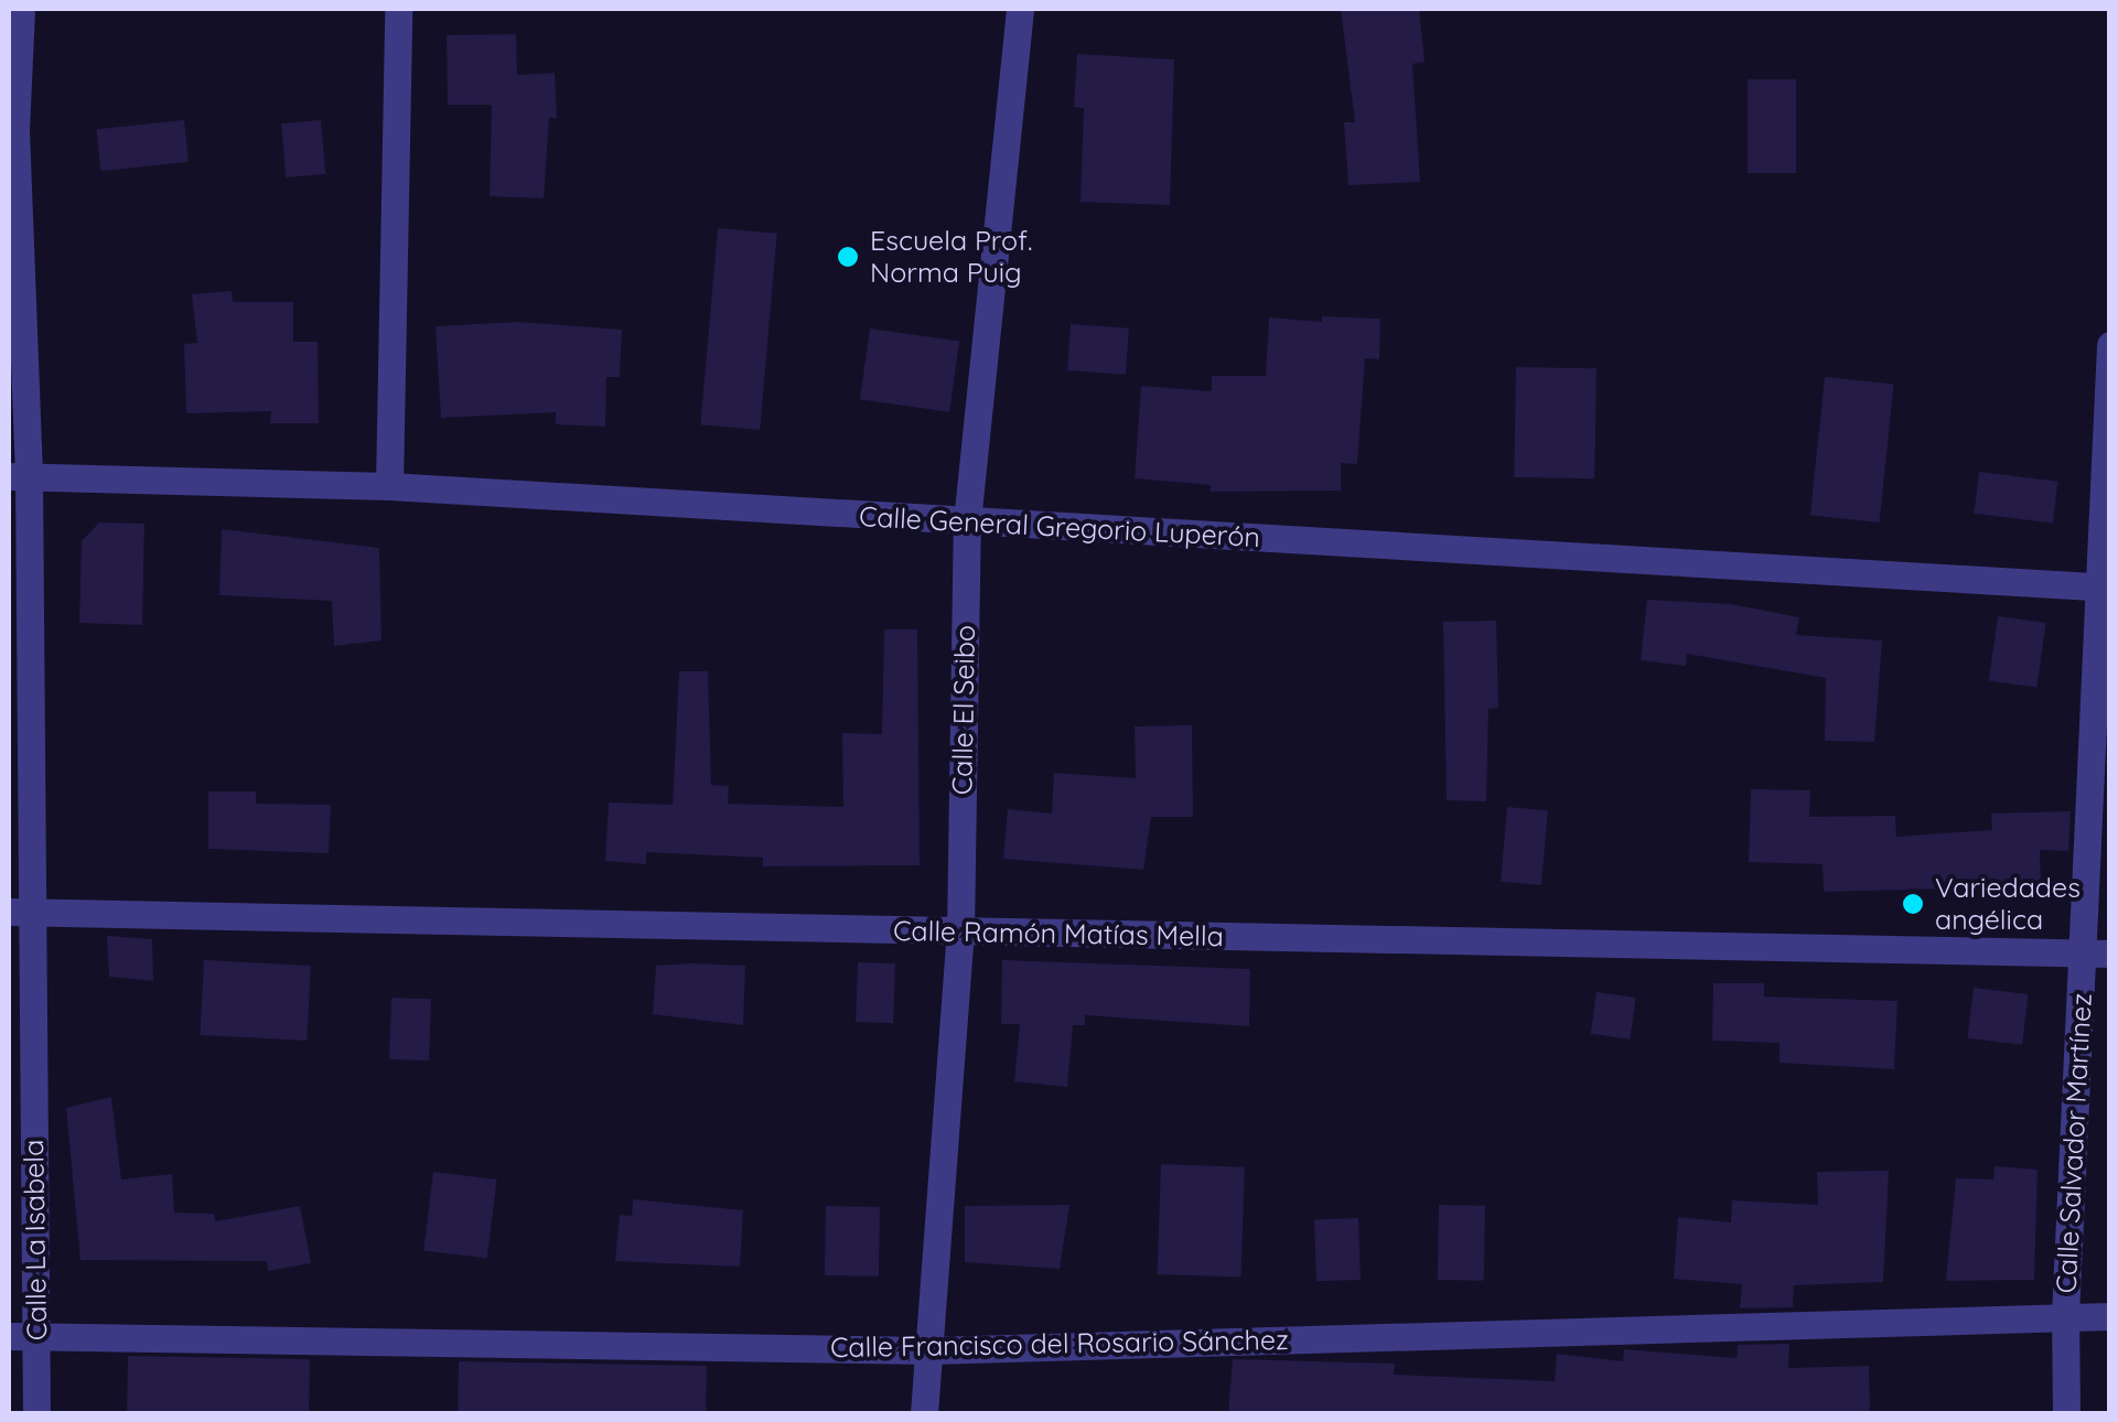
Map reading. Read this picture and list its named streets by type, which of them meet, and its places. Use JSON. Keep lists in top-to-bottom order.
{
  "streets": {
    "street": [
      "Calle General Gregorio Luperón",
      "Calle El Seibo",
      "Calle Ramón Matías Mella",
      "Calle Salvador Martínez",
      "Calle La Isabela",
      "Calle Francisco del Rosario Sánchez"
    ]
  },
  "crossings": [
    ["Calle General Gregorio Luperón", "Calle El Seibo"],
    ["Calle General Gregorio Luperón", "Calle Salvador Martínez"],
    ["Calle General Gregorio Luperón", "Calle La Isabela"],
    ["Calle El Seibo", "Calle Ramón Matías Mella"],
    ["Calle El Seibo", "Calle Francisco del Rosario Sánchez"],
    ["Calle Ramón Matías Mella", "Calle Salvador Martínez"],
    ["Calle Ramón Matías Mella", "Calle La Isabela"],
    ["Calle Salvador Martínez", "Calle Francisco del Rosario Sánchez"],
    ["Calle La Isabela", "Calle Francisco del Rosario Sánchez"]
  ],
  "places": ["Escuela Prof. Norma Puig", "Variedades angélica"]
}
